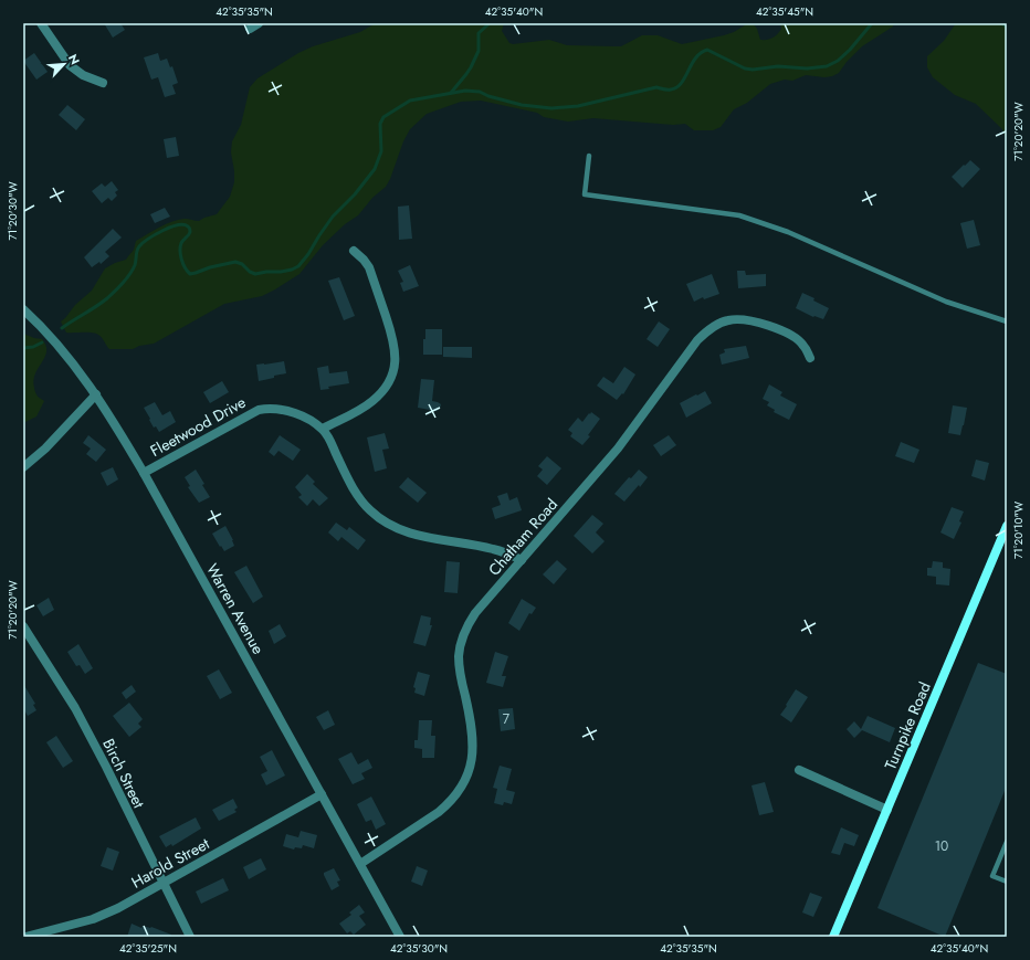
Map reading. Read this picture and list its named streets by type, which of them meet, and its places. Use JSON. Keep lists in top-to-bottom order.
{
  "streets": {
    "main road": ["Turnpike Road"],
    "street": [
      "Fleetwood Drive",
      "Chatham Road",
      "Warren Avenue",
      "Birch Street",
      "Harold Street"
    ]
  },
  "crossings": [
    ["Fleetwood Drive", "Chatham Road"],
    ["Fleetwood Drive", "Warren Avenue"],
    ["Chatham Road", "Warren Avenue"],
    ["Warren Avenue", "Harold Street"],
    ["Birch Street", "Harold Street"]
  ],
  "house_numbers": ["7", "10"],
  "north": "top right",
  "coordinates": [
    "42°35'35\"N",
    "42°35'40\"N",
    "42°35'45\"N",
    "71°20'20\"W",
    "71°20'30\"W",
    "71°20'10\"W",
    "42°35'25\"N",
    "42°35'30\"N"
  ]
}
